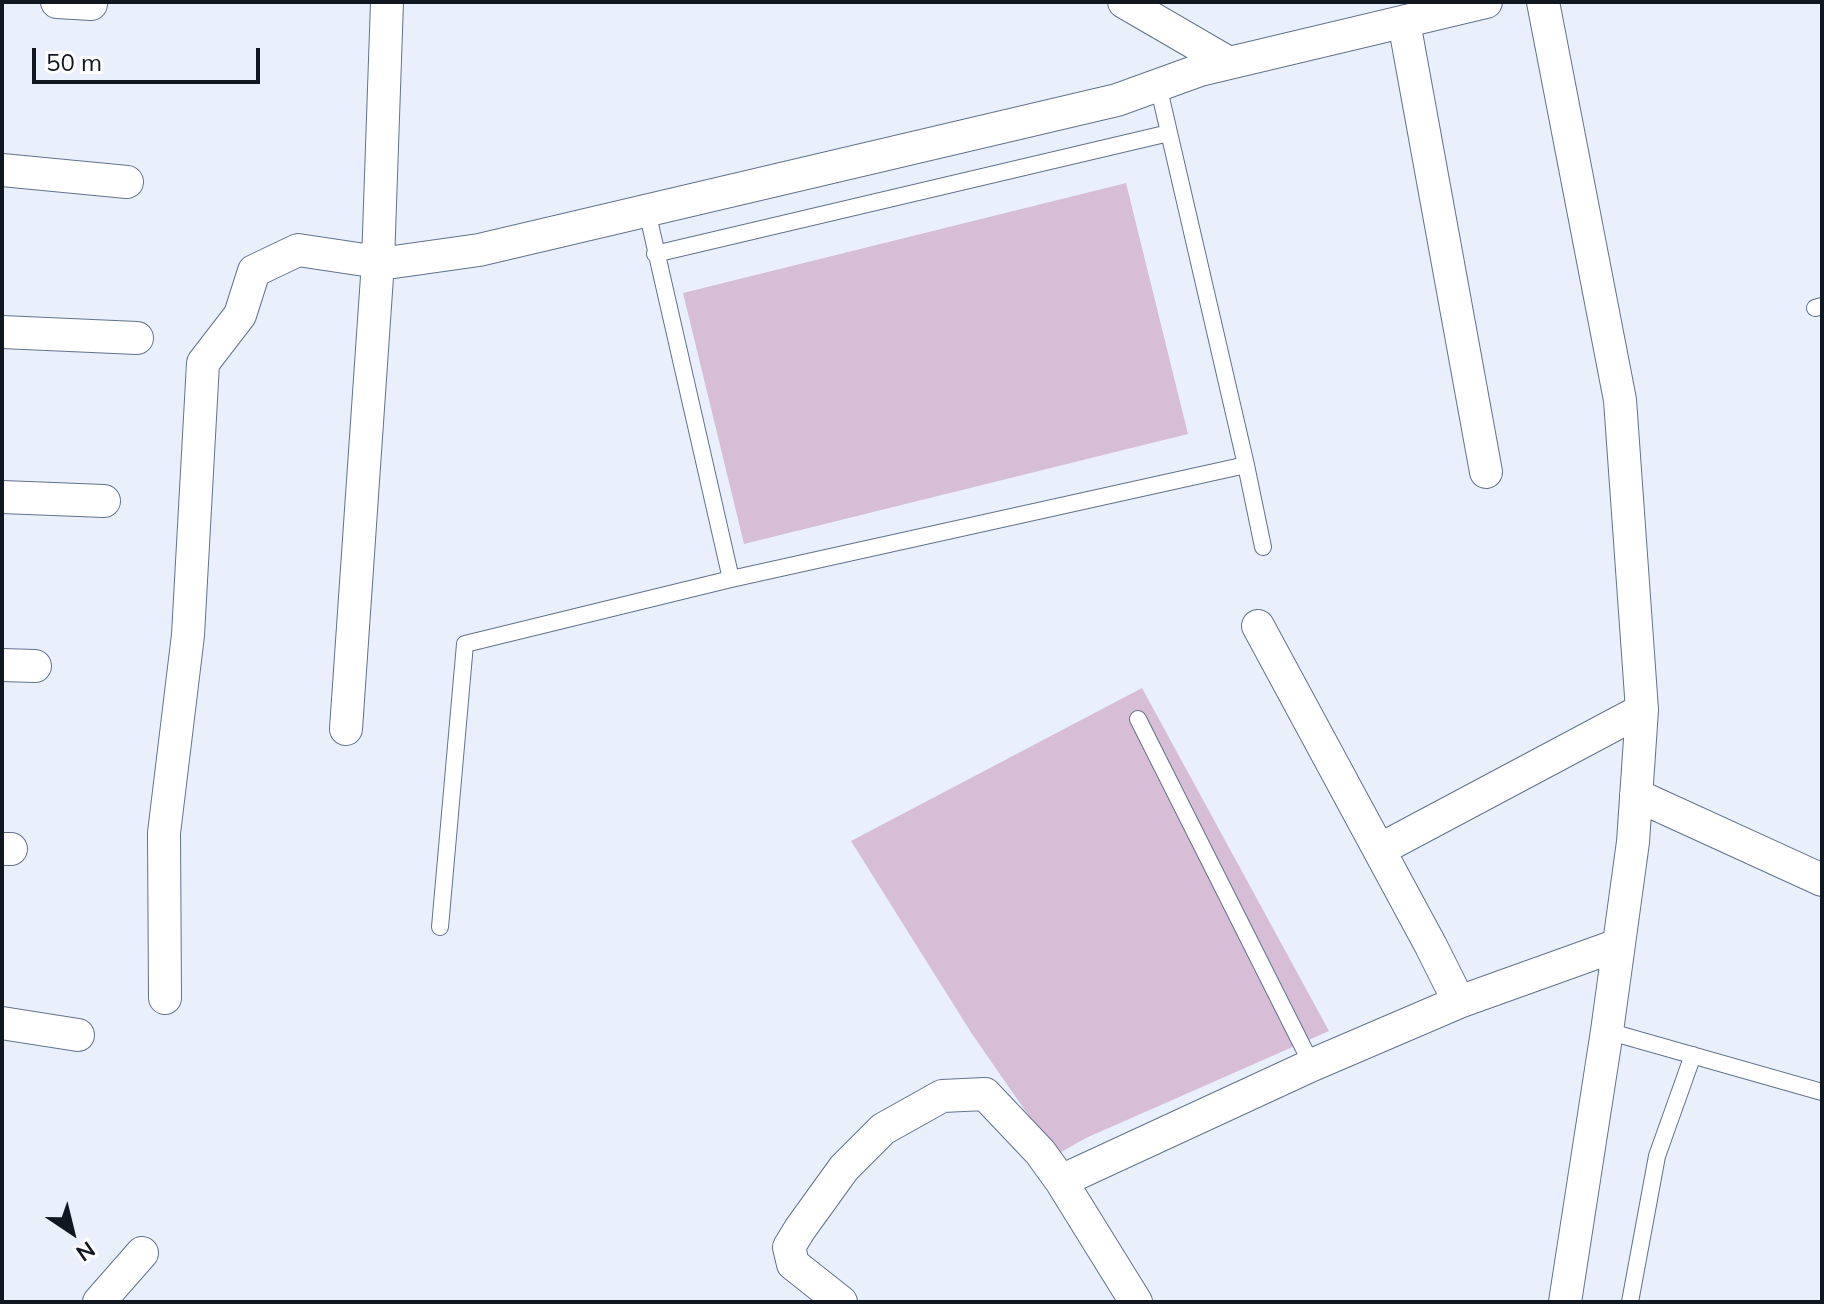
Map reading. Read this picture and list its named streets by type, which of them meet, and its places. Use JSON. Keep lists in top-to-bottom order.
{
  "scale_bar": "50 m",
  "north": "bottom right"
}
